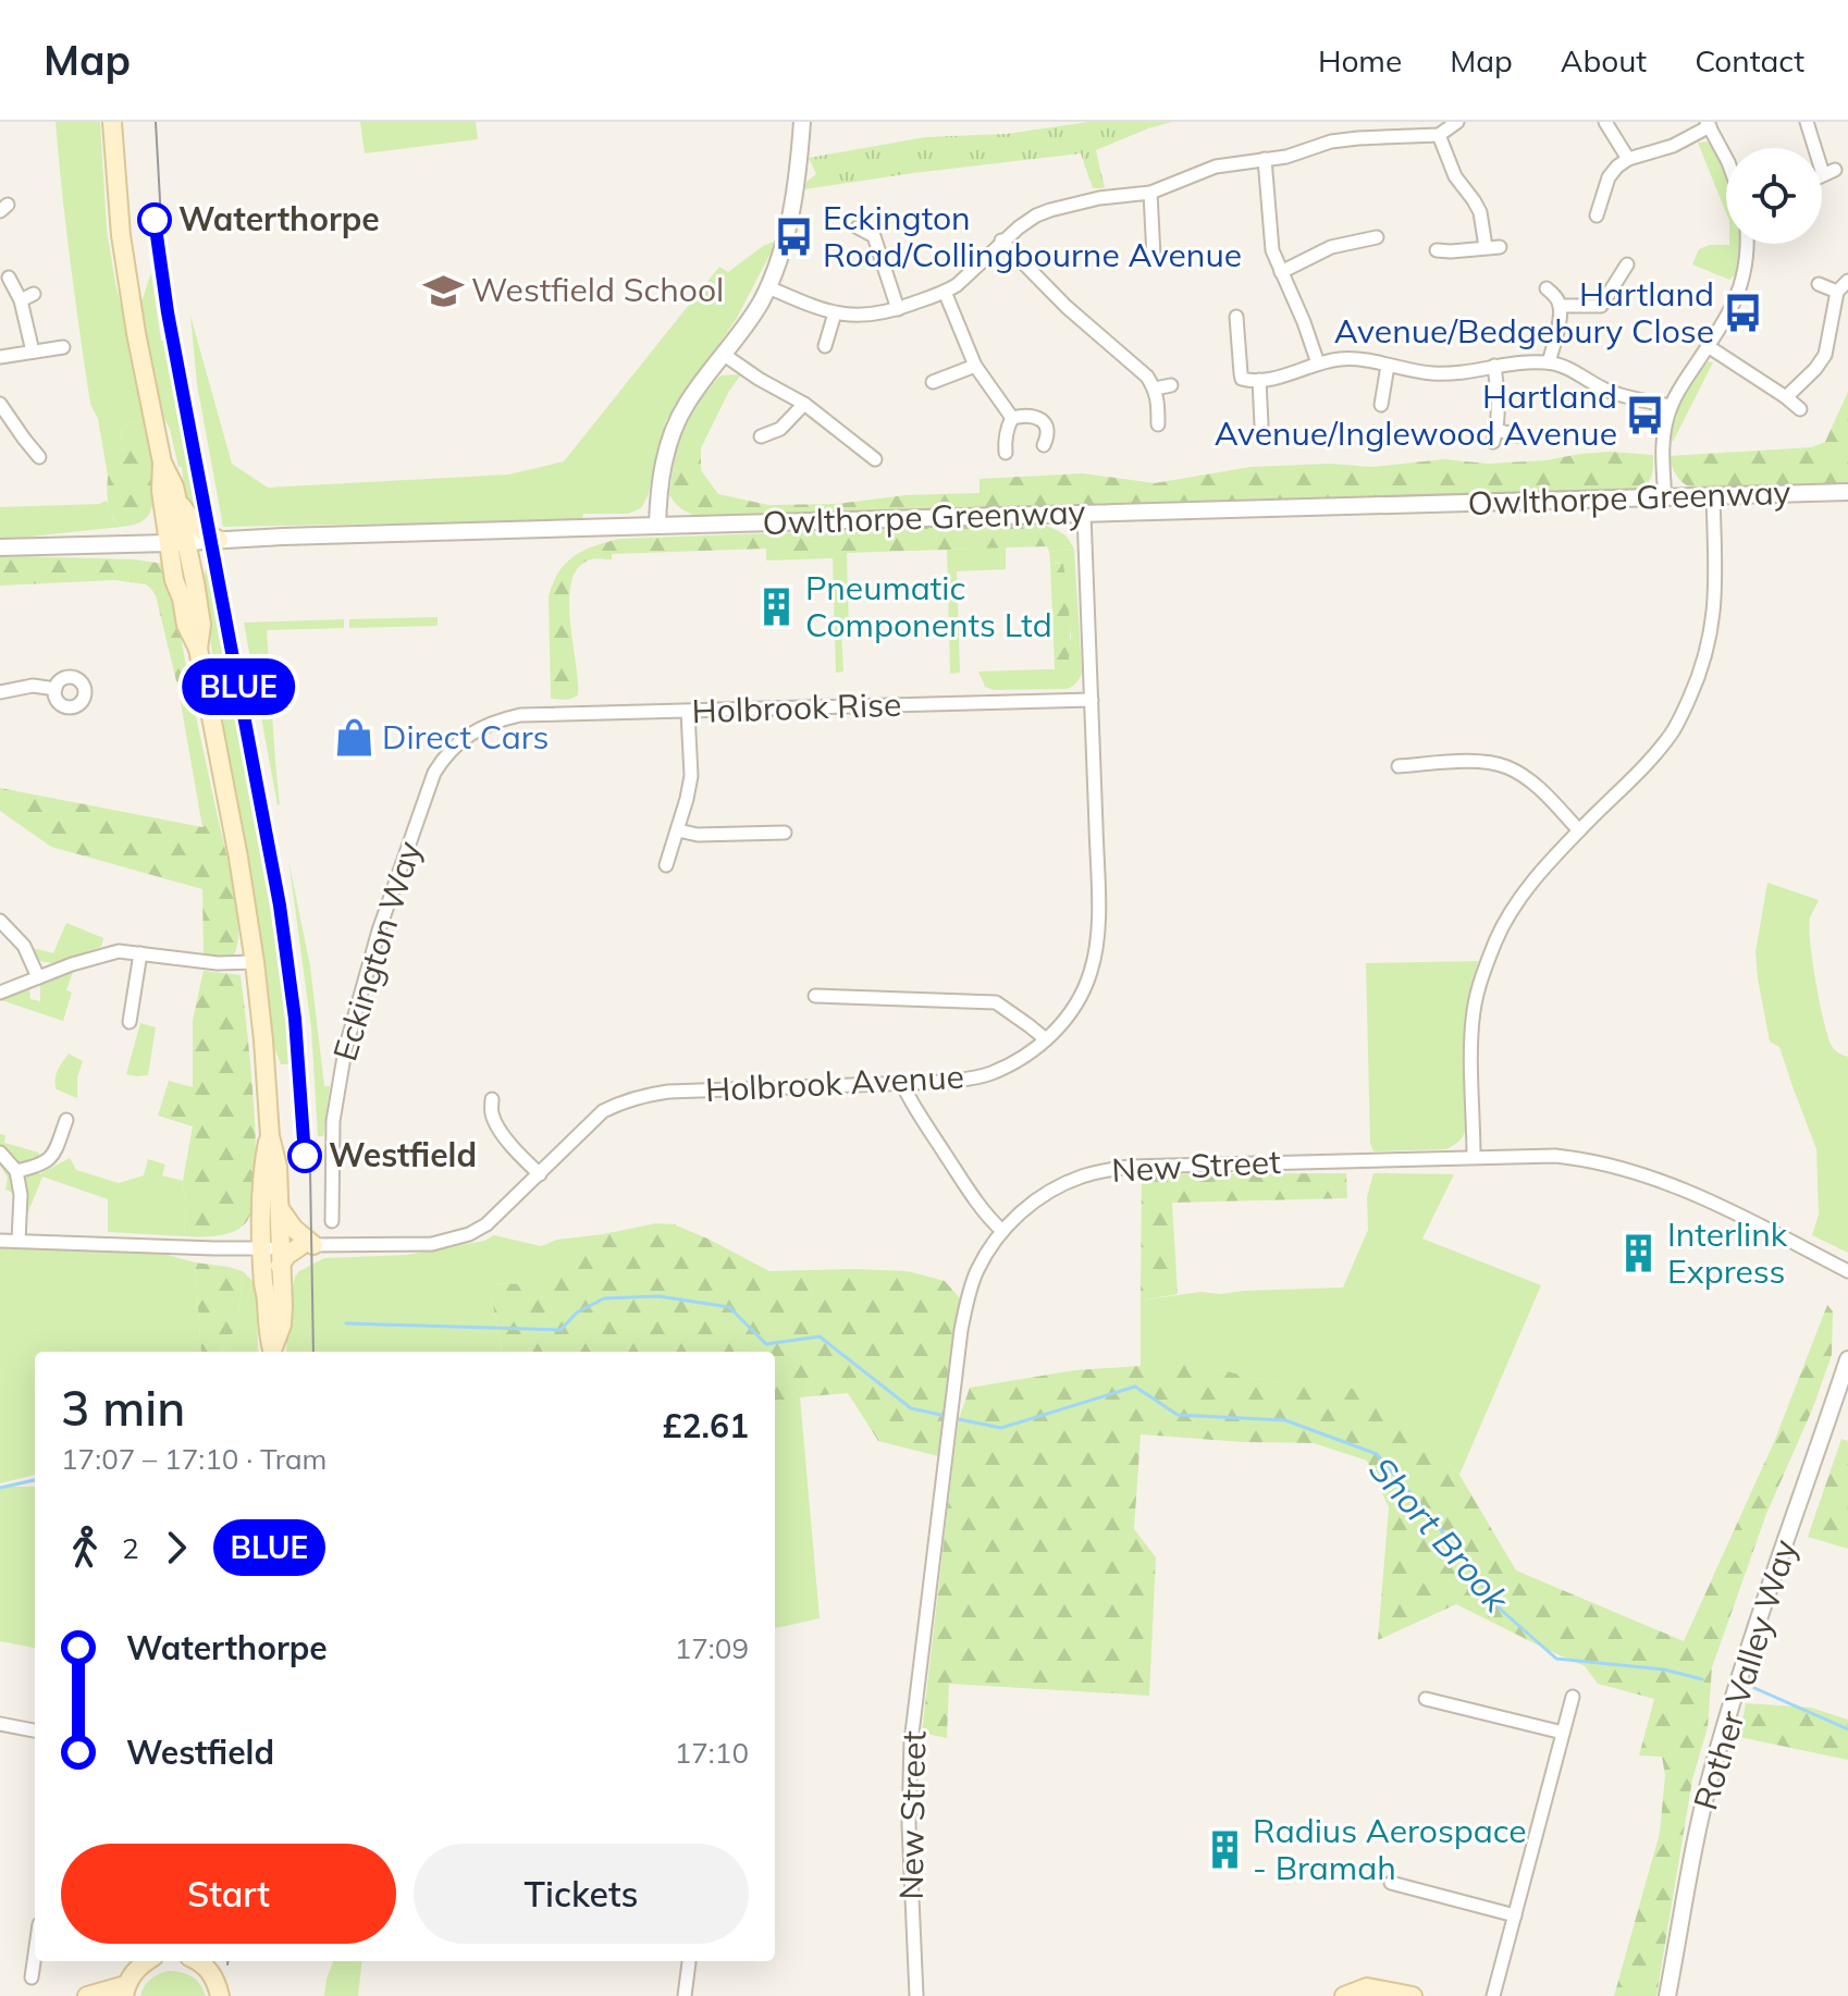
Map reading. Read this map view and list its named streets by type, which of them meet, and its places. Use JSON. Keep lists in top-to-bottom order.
{
  "streets": {
    "street": [
      "Owlthorpe Greenway",
      "Holbrook Rise",
      "Eckington Way",
      "Holbrook Avenue",
      "New Street",
      "Rother Valley Way"
    ]
  },
  "crossings": [
    ["Owlthorpe Greenway", "Holbrook Avenue"],
    ["Holbrook Rise", "Eckington Way"],
    ["Holbrook Rise", "Holbrook Avenue"]
  ],
  "water": ["Short Brook"],
  "places": {
    "other": ["Waterthorpe", "Westfield"],
    "bus stop": ["Eckington Road/Collingbourne Avenue", "Hartland Avenue/Bedgebury Close", "Hartland Avenue/Inglewood Avenue"],
    "school or university": ["Westfield School"],
    "building": ["Pneumatic Components Ltd", "Interlink Express", "Radius Aerospace - Bramah"],
    "shop": ["Direct Cars"]
  },
  "lines": ["tram line BLUE"],
  "page": {
    "header": "Map",
    "nav": [
      "Home",
      "Map",
      "About",
      "Contact"
    ],
    "on_map": "BLUE",
    "heading": ["3 min", "17:07 – 17:10 · Tram", "£2.61"],
    "legs": ["2", "BLUE"],
    "list": [
      {
        "name": "Waterthorpe",
        "value": "17:09"
      },
      {
        "name": "Westfield",
        "value": "17:10"
      }
    ],
    "buttons": ["Start", "Tickets"]
  }
}
